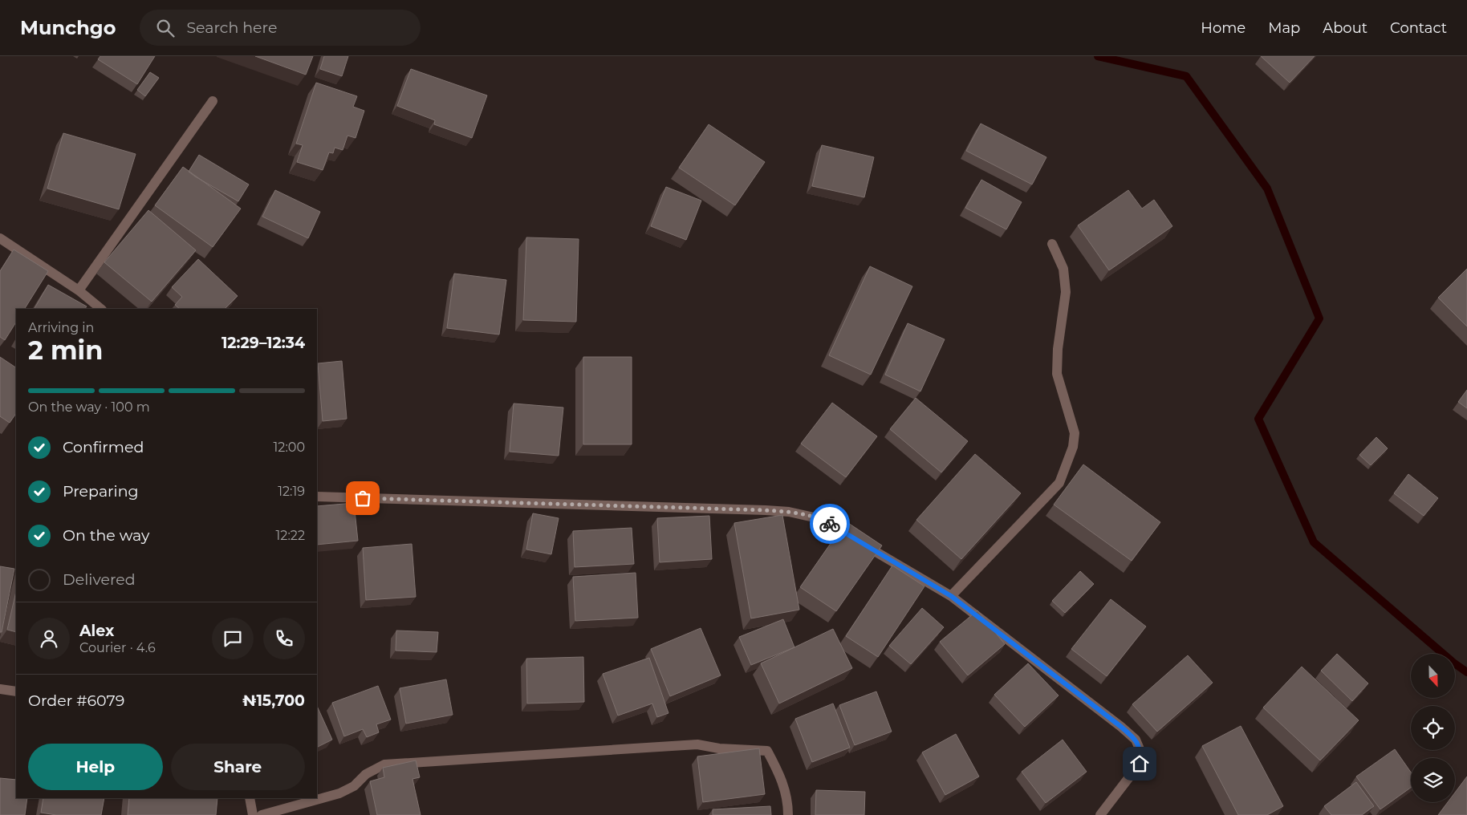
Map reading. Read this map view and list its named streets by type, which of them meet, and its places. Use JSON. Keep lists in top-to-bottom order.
{
  "north": "bottom",
  "page": {
    "header": "Munchgo",
    "search": "Search here",
    "nav": [
      "Home",
      "Map",
      "About",
      "Contact"
    ],
    "heading": ["2 min", "Arriving in", "12:29–12:34"],
    "panel": [
      "Alex",
      "Courier · 4.6",
      "Order #6079",
      "₦15,700"
    ],
    "bar": "On the way · 100 m",
    "list": [
      ["Confirmed", "12:00"],
      ["Preparing", "12:19"],
      ["On the way", "12:22"],
      "Delivered"
    ],
    "buttons": ["Help", "Share"]
  }
}
